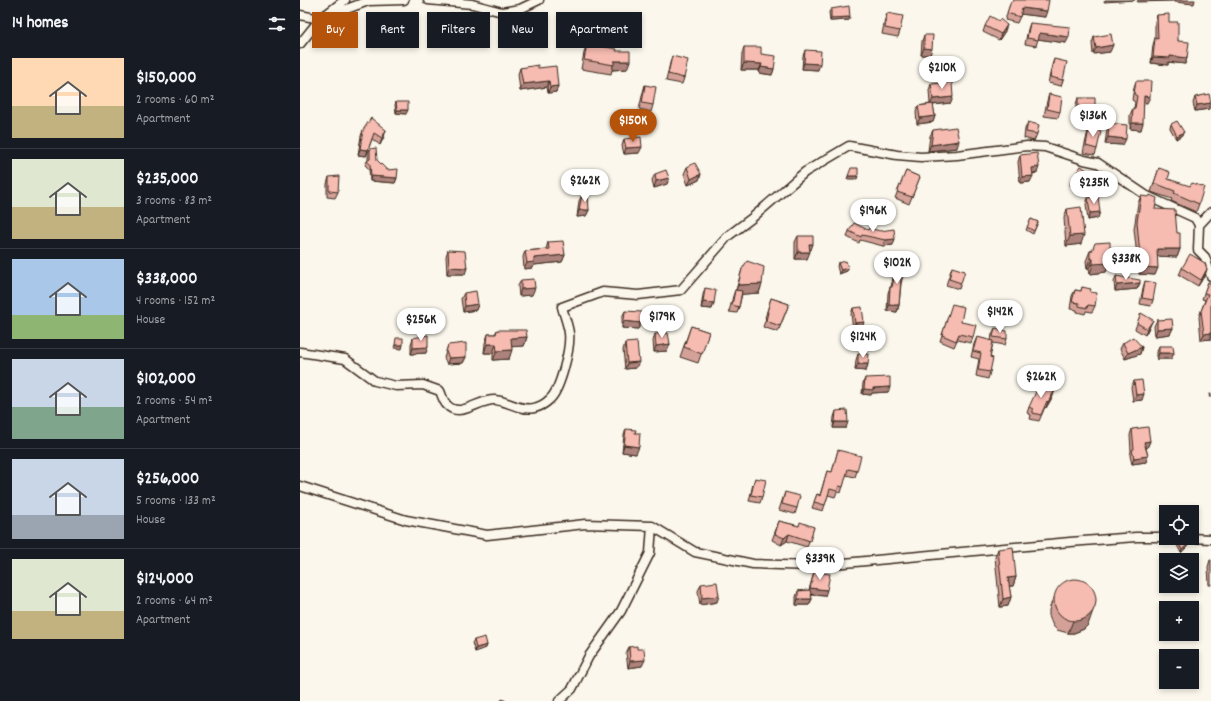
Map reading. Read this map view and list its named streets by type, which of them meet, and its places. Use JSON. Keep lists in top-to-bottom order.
{
  "page": {
    "heading": "14 homes",
    "chip": [
      "Buy",
      "Rent",
      "Filters",
      "New",
      "Apartment"
    ],
    "list": [
      {
        "name": "$150,000",
        "note": "2 rooms · 60 m² · Apartment"
      },
      {
        "name": "$235,000",
        "note": "3 rooms · 83 m² · Apartment"
      },
      {
        "name": "$338,000",
        "note": "4 rooms · 152 m² · House"
      },
      {
        "name": "$102,000",
        "note": "2 rooms · 54 m² · Apartment"
      },
      {
        "name": "$256,000",
        "note": "5 rooms · 133 m² · House"
      },
      {
        "name": "$124,000",
        "note": "2 rooms · 64 m² · Apartment"
      }
    ],
    "price": [
      "$210K",
      "$136K",
      "$150K",
      "$262K",
      "$235K",
      "$196K",
      "$338K",
      "$102K",
      "$142K",
      "$179K",
      "$256K",
      "$124K",
      "$262K",
      "$339K"
    ],
    "map_buttons": ["+", "−"]
  }
}
